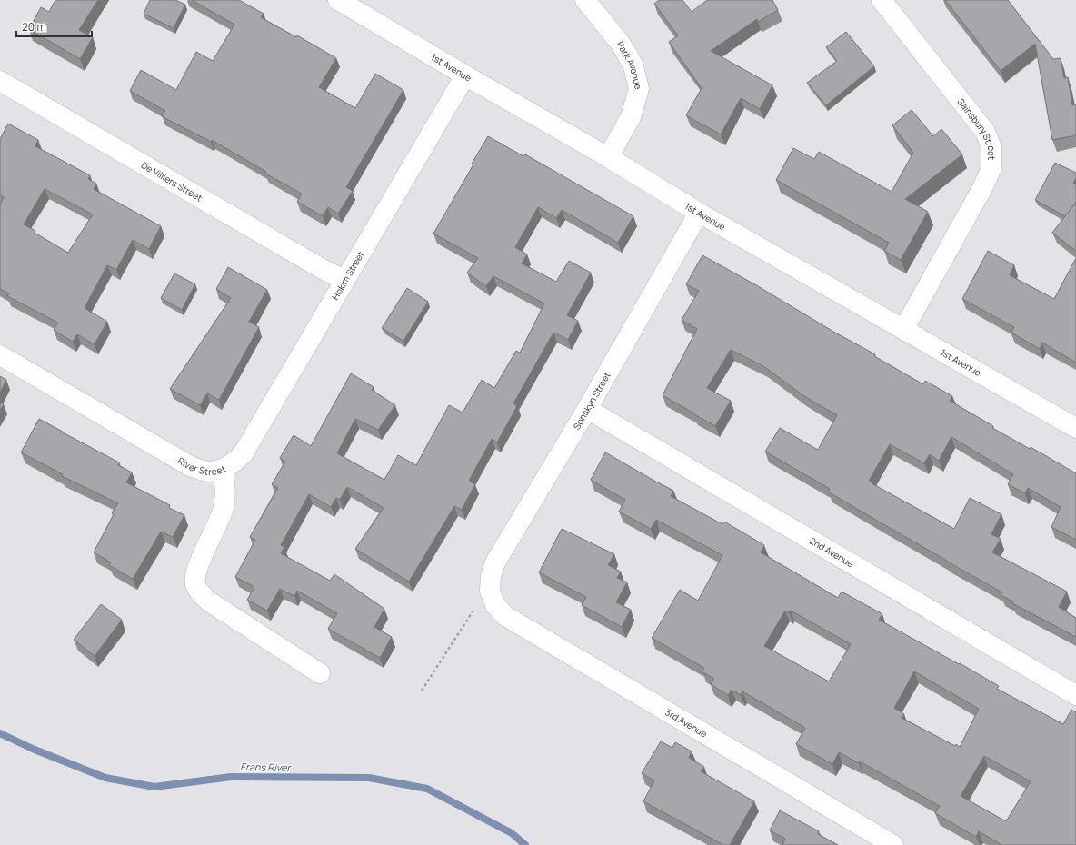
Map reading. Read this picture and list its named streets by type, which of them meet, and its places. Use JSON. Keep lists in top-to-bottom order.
{
  "streets": {
    "street": [
      "Park Avenue",
      "1st Avenue",
      "Sainsbury Street",
      "De Villiers Street",
      "Hokim Street",
      "Sonskyn Street",
      "River Street",
      "2nd Avenue",
      "3rd Avenue"
    ]
  },
  "crossings": [
    ["Park Avenue", "1st Avenue"],
    ["1st Avenue", "Sainsbury Street"],
    ["1st Avenue", "Hokim Street"],
    ["1st Avenue", "Sonskyn Street"],
    ["De Villiers Street", "Hokim Street"],
    ["Hokim Street", "River Street"],
    ["Sonskyn Street", "2nd Avenue"],
    ["Sonskyn Street", "3rd Avenue"]
  ],
  "water": ["Frans River"],
  "scale_bar": "20 m"
}
